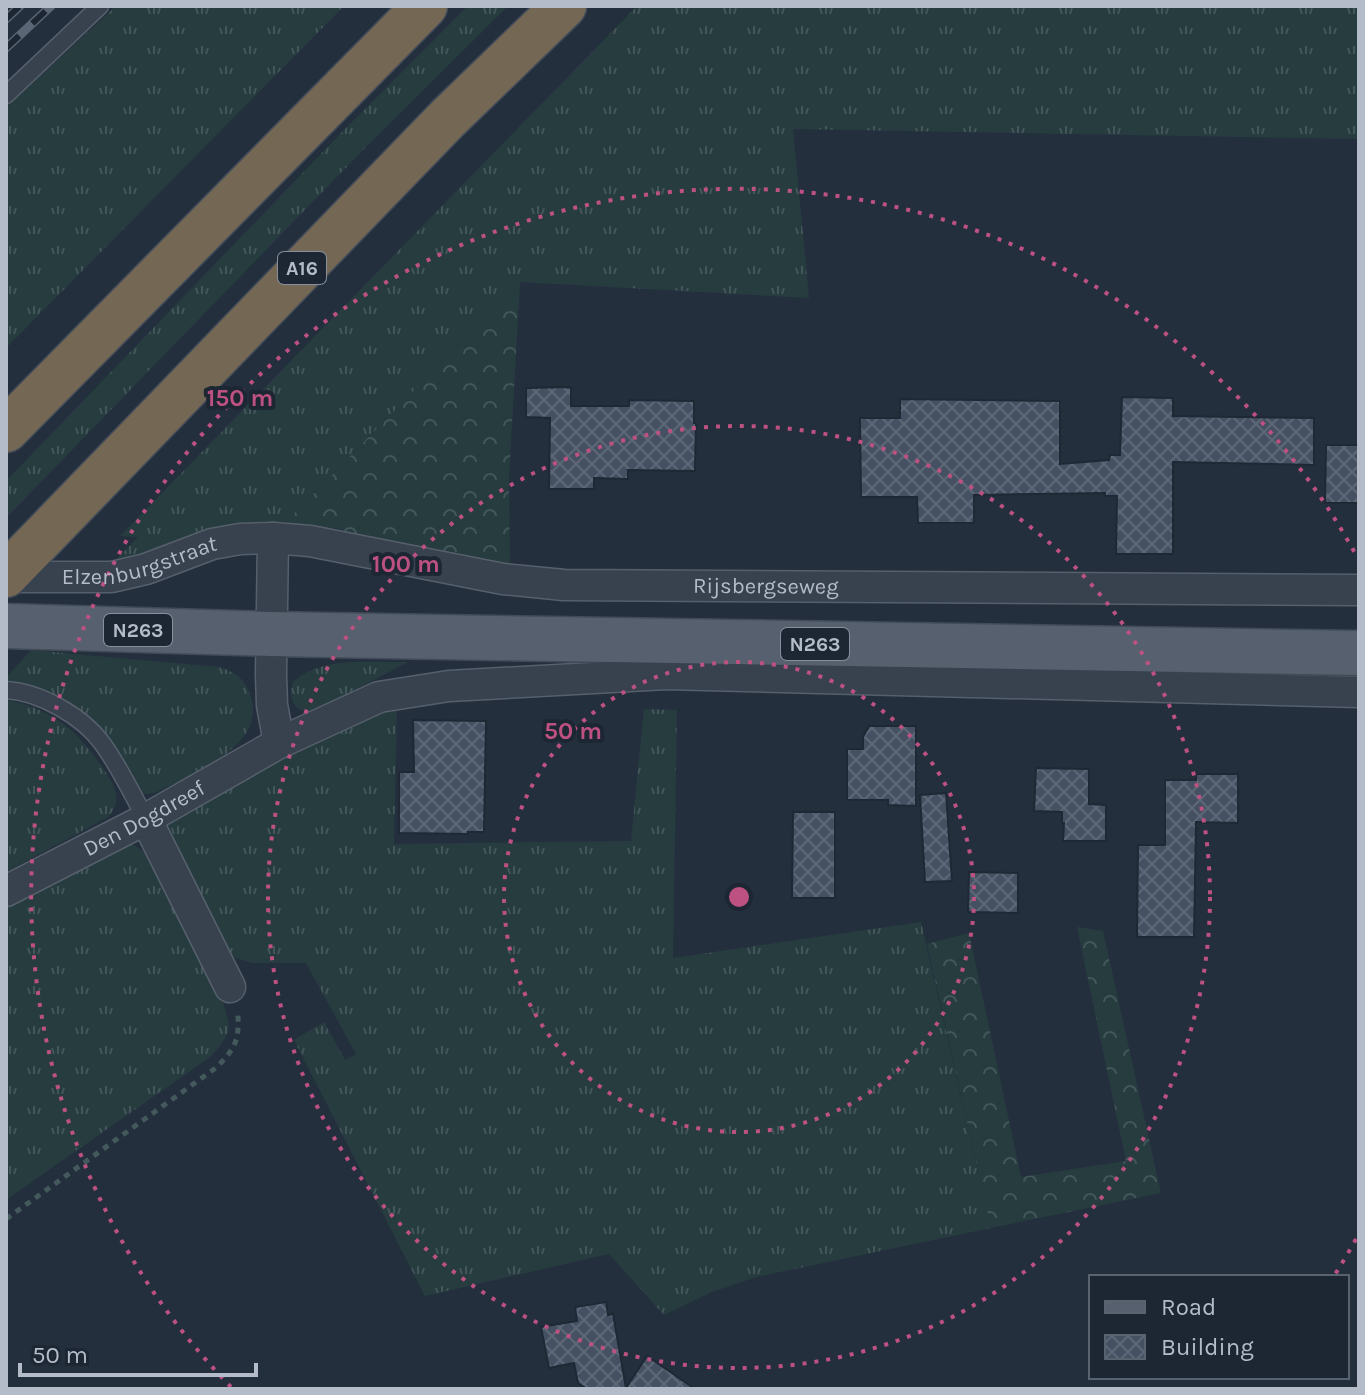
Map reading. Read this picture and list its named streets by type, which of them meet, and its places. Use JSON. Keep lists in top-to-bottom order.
{
  "streets": {
    "highway": ["A16"],
    "main road": ["N263"],
    "street": ["Elzenburgstraat", "Rijsbergseweg", "Den Dogdreef"]
  },
  "crossings": [
    ["A16", "Elzenburgstraat"],
    ["Elzenburgstraat", "Rijsbergseweg"]
  ],
  "legend": ["Road", "Building"],
  "scale_bar": "50 m",
  "rings": ["150 m", "100 m", "50 m"]
}
